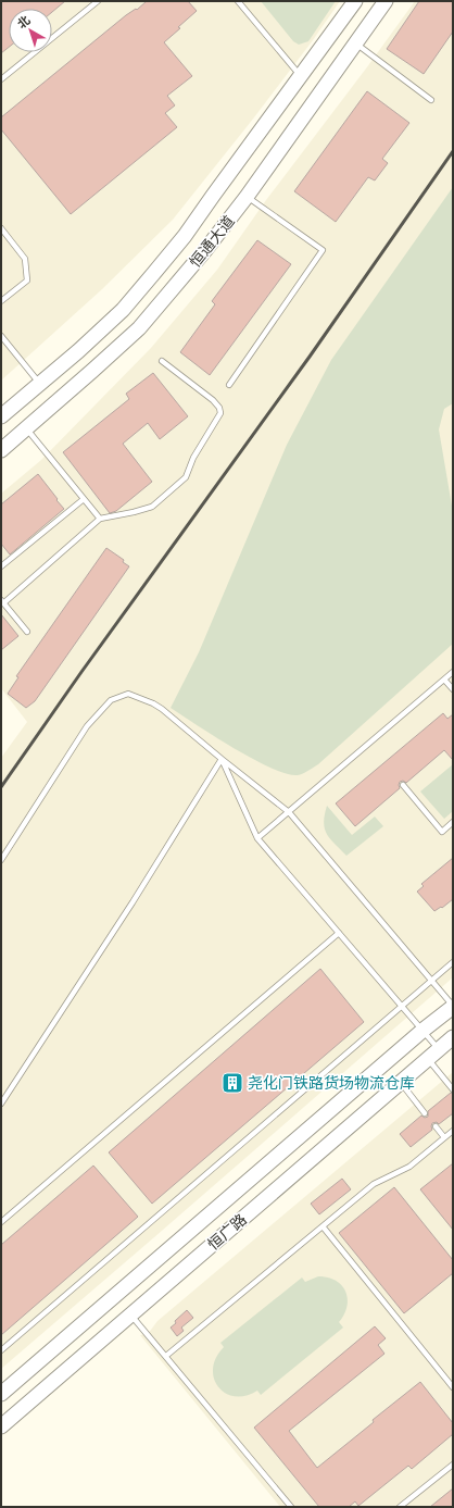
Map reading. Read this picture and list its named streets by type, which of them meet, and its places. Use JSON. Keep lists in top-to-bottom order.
{
  "streets": {
    "street": ["恒通大道", "恒广路"]
  },
  "places": {
    "building": ["尧化门铁路货场物流仓库"]
  },
  "north": "top left"
}
